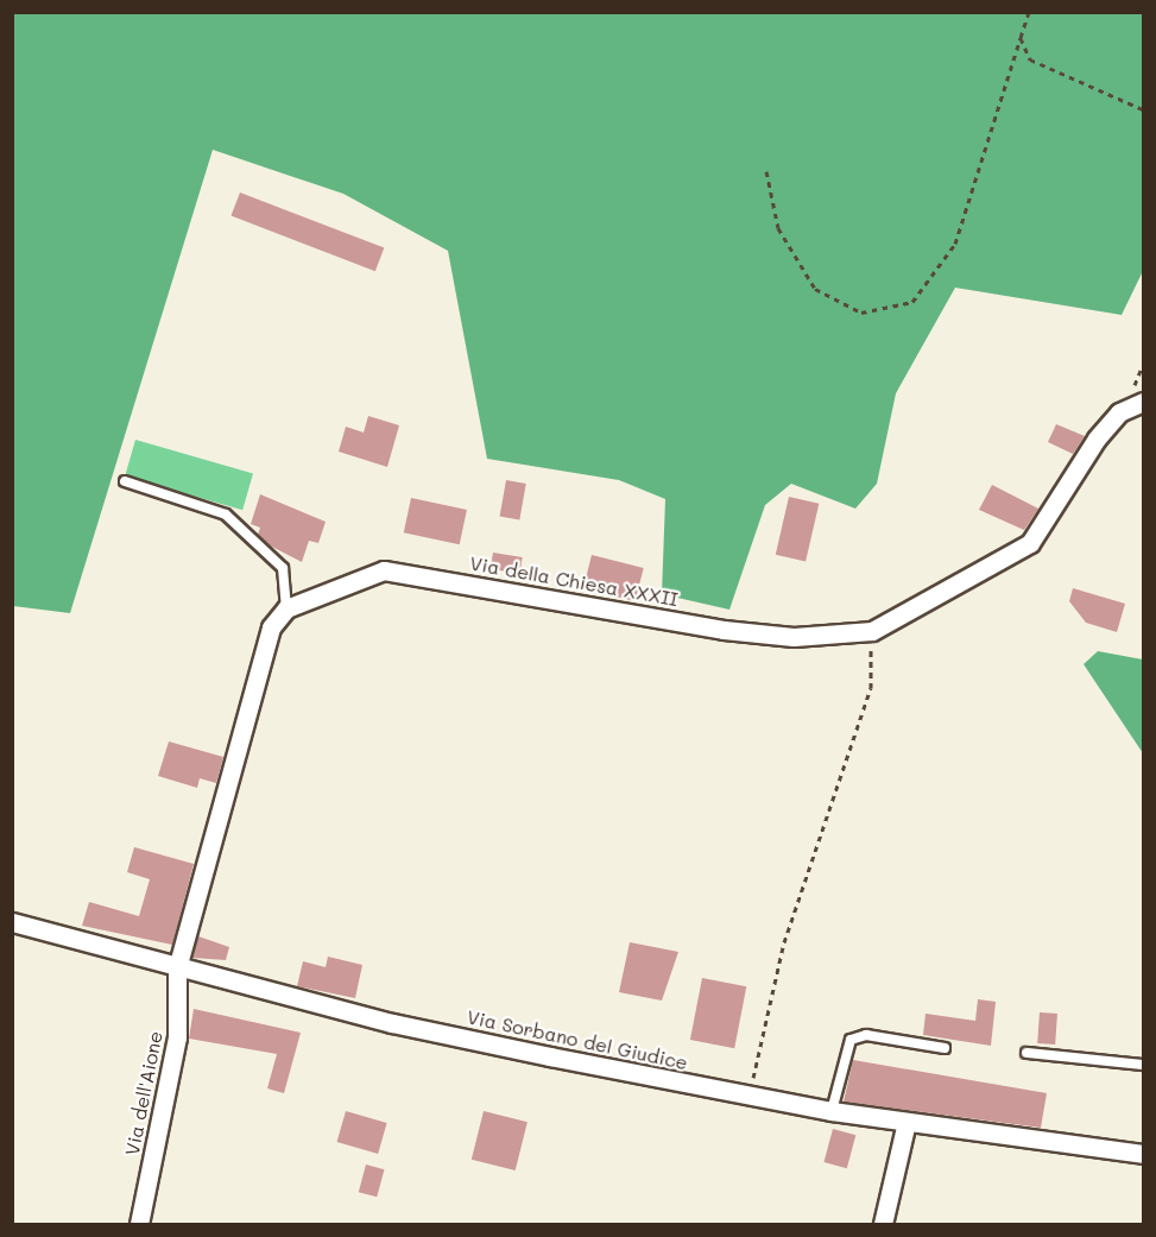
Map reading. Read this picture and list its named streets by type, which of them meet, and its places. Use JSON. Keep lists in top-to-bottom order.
{
  "streets": {
    "street": ["Via della Chiesa XXXII", "Via Sorbano del Giudice", "Via dell'Aione"]
  },
  "crossings": [
    ["Via Sorbano del Giudice", "Via dell'Aione"]
  ]
}
